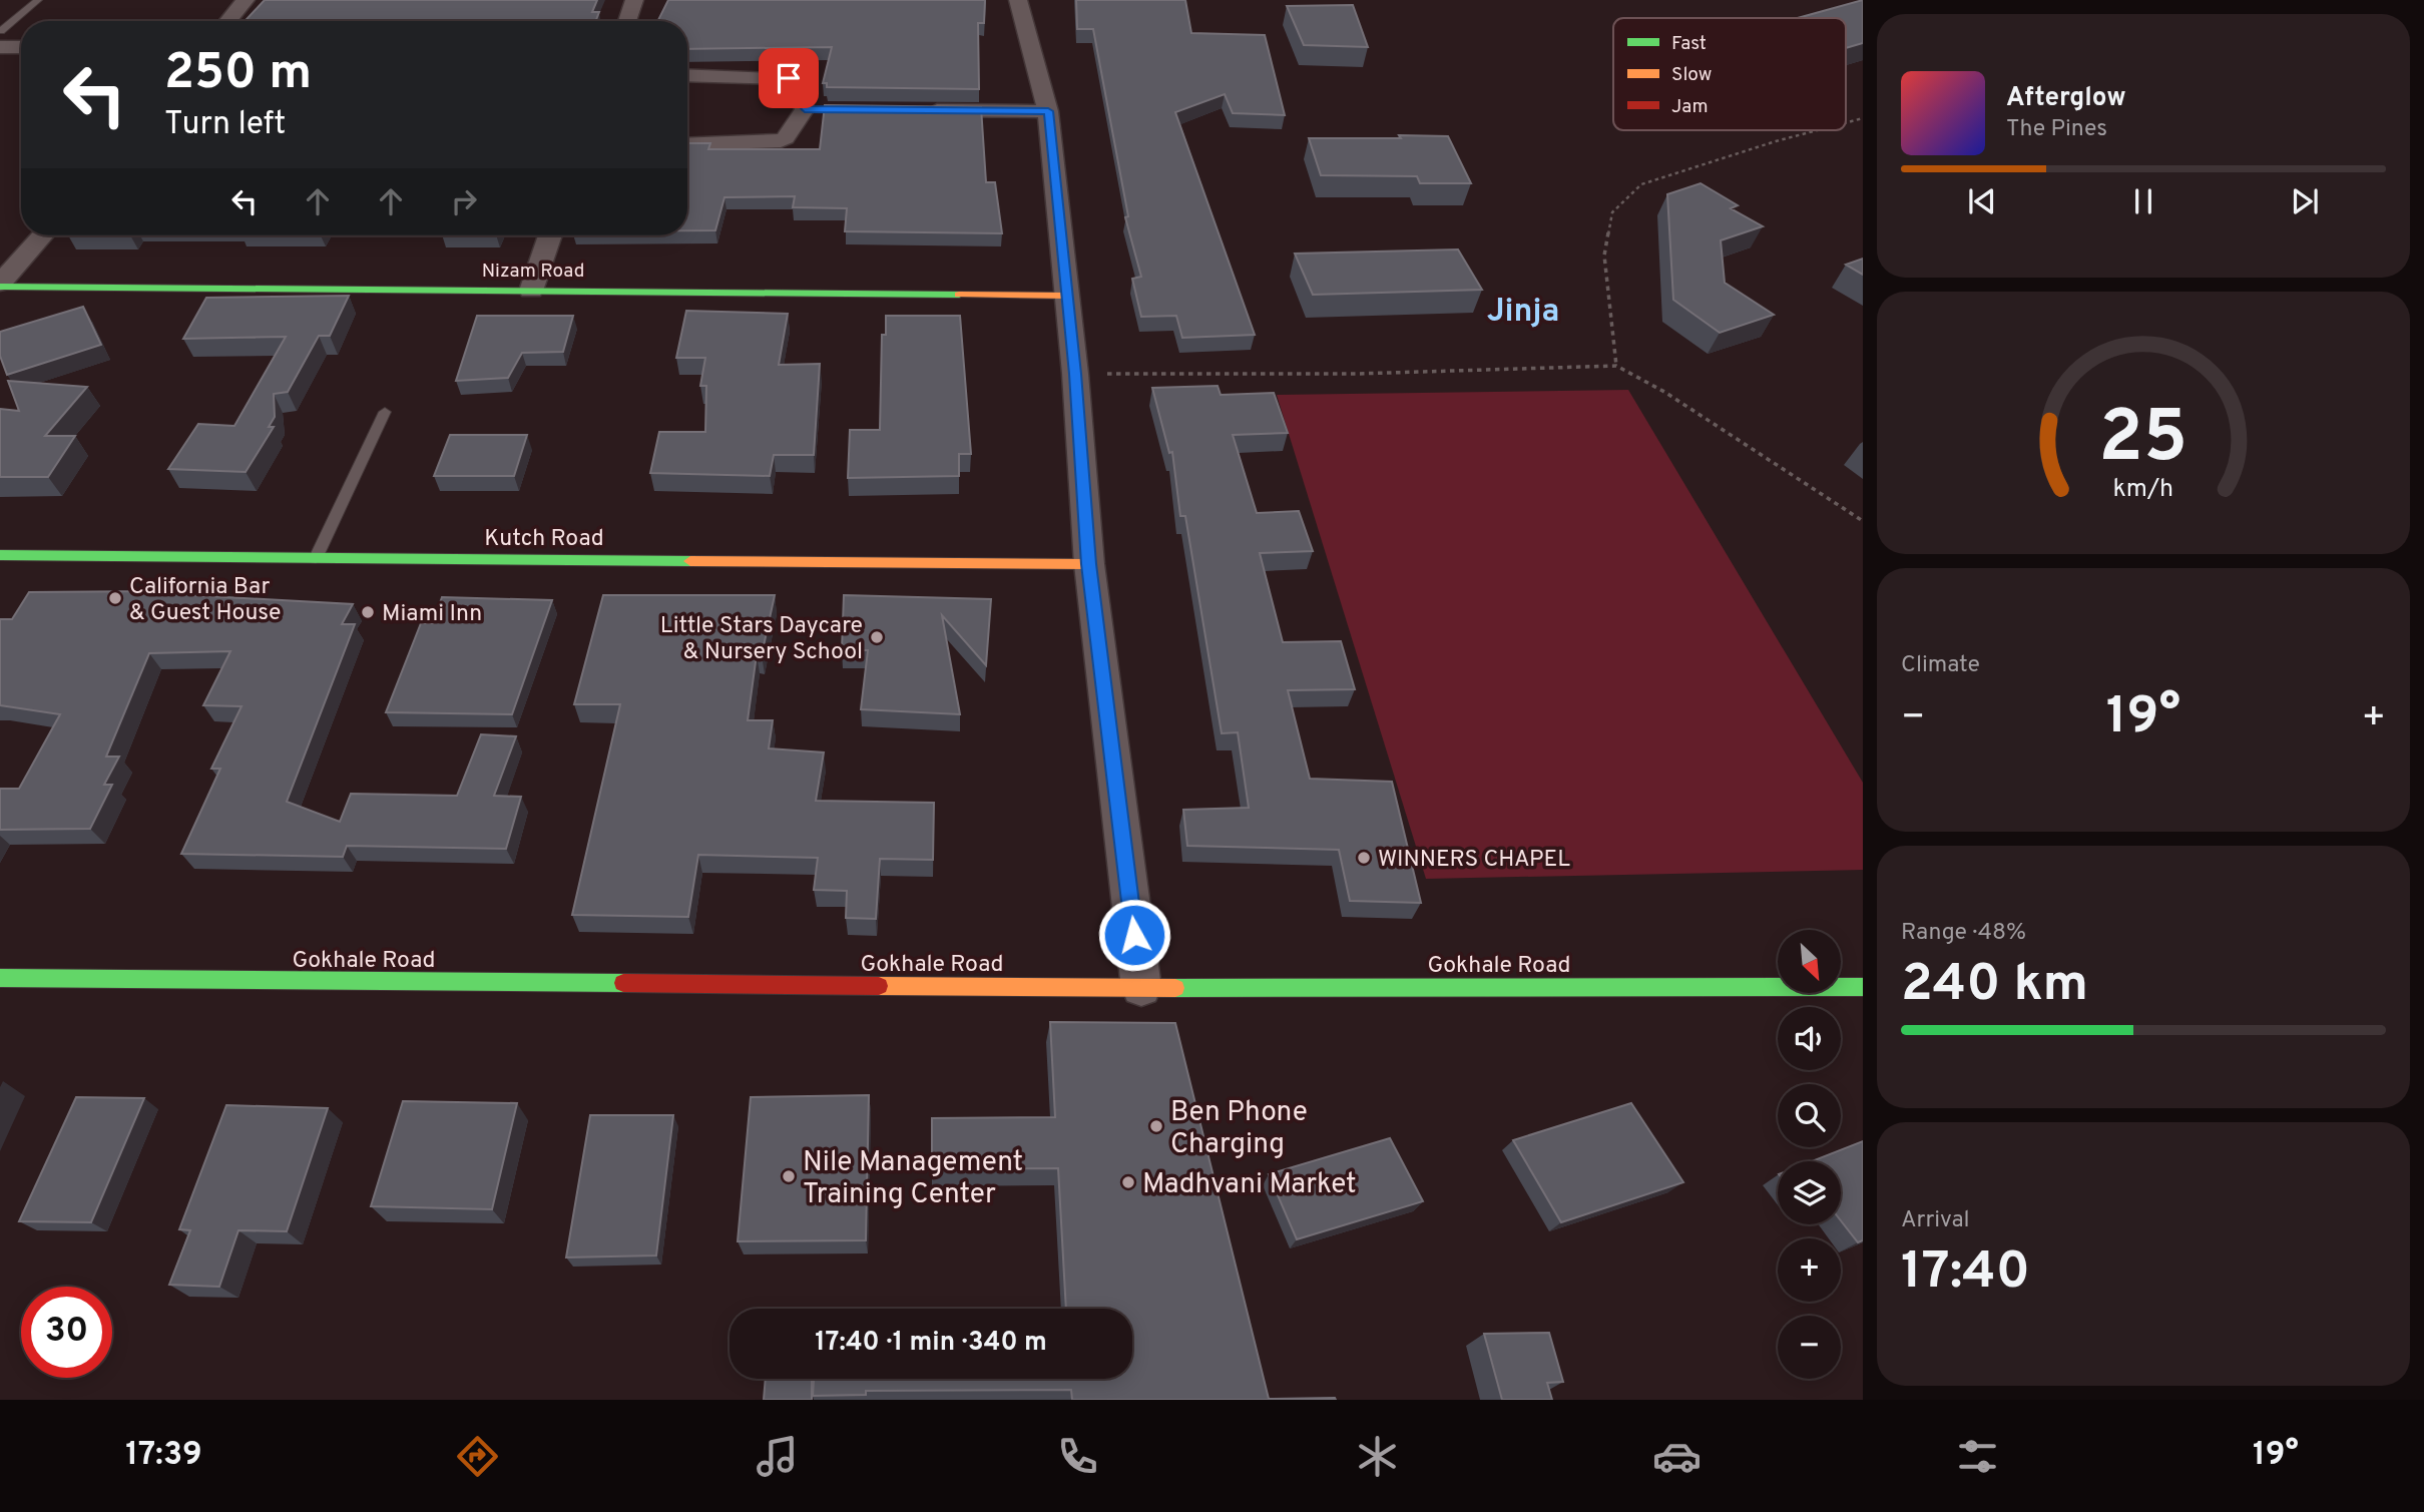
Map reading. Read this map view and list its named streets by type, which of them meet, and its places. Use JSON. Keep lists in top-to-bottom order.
{
  "streets": {
    "street": ["Nizam Road", "Kutch Road", "Gokhale Road"]
  },
  "districts": ["Jinja"],
  "places": [
    "California Bar & Guest House",
    "Miami Inn",
    "Little Stars Daycare & Nursery School",
    "WINNERS CHAPEL",
    "Ben Phone Charging",
    "Nile Management Training Center",
    "Madhvani Market"
  ],
  "legend": ["Fast", "Slow", "Jam"],
  "north": "bottom right",
  "page": {
    "turn": ["250 m", "Turn left"],
    "song": ["Afterglow", "The Pines"],
    "tile": [
      "Climate",
      ["Range · 48%", "240 km"],
      ["Arrival", "17:40"]
    ],
    "heat": ["−", "19°", "+"],
    "map_buttons": ["+", "−"],
    "limit": "30",
    "trip": "17:40 · 1 min · 340 m",
    "tabs": ["17:39", "19°"],
    "gauge": ["25", "km/h"]
  }
}
